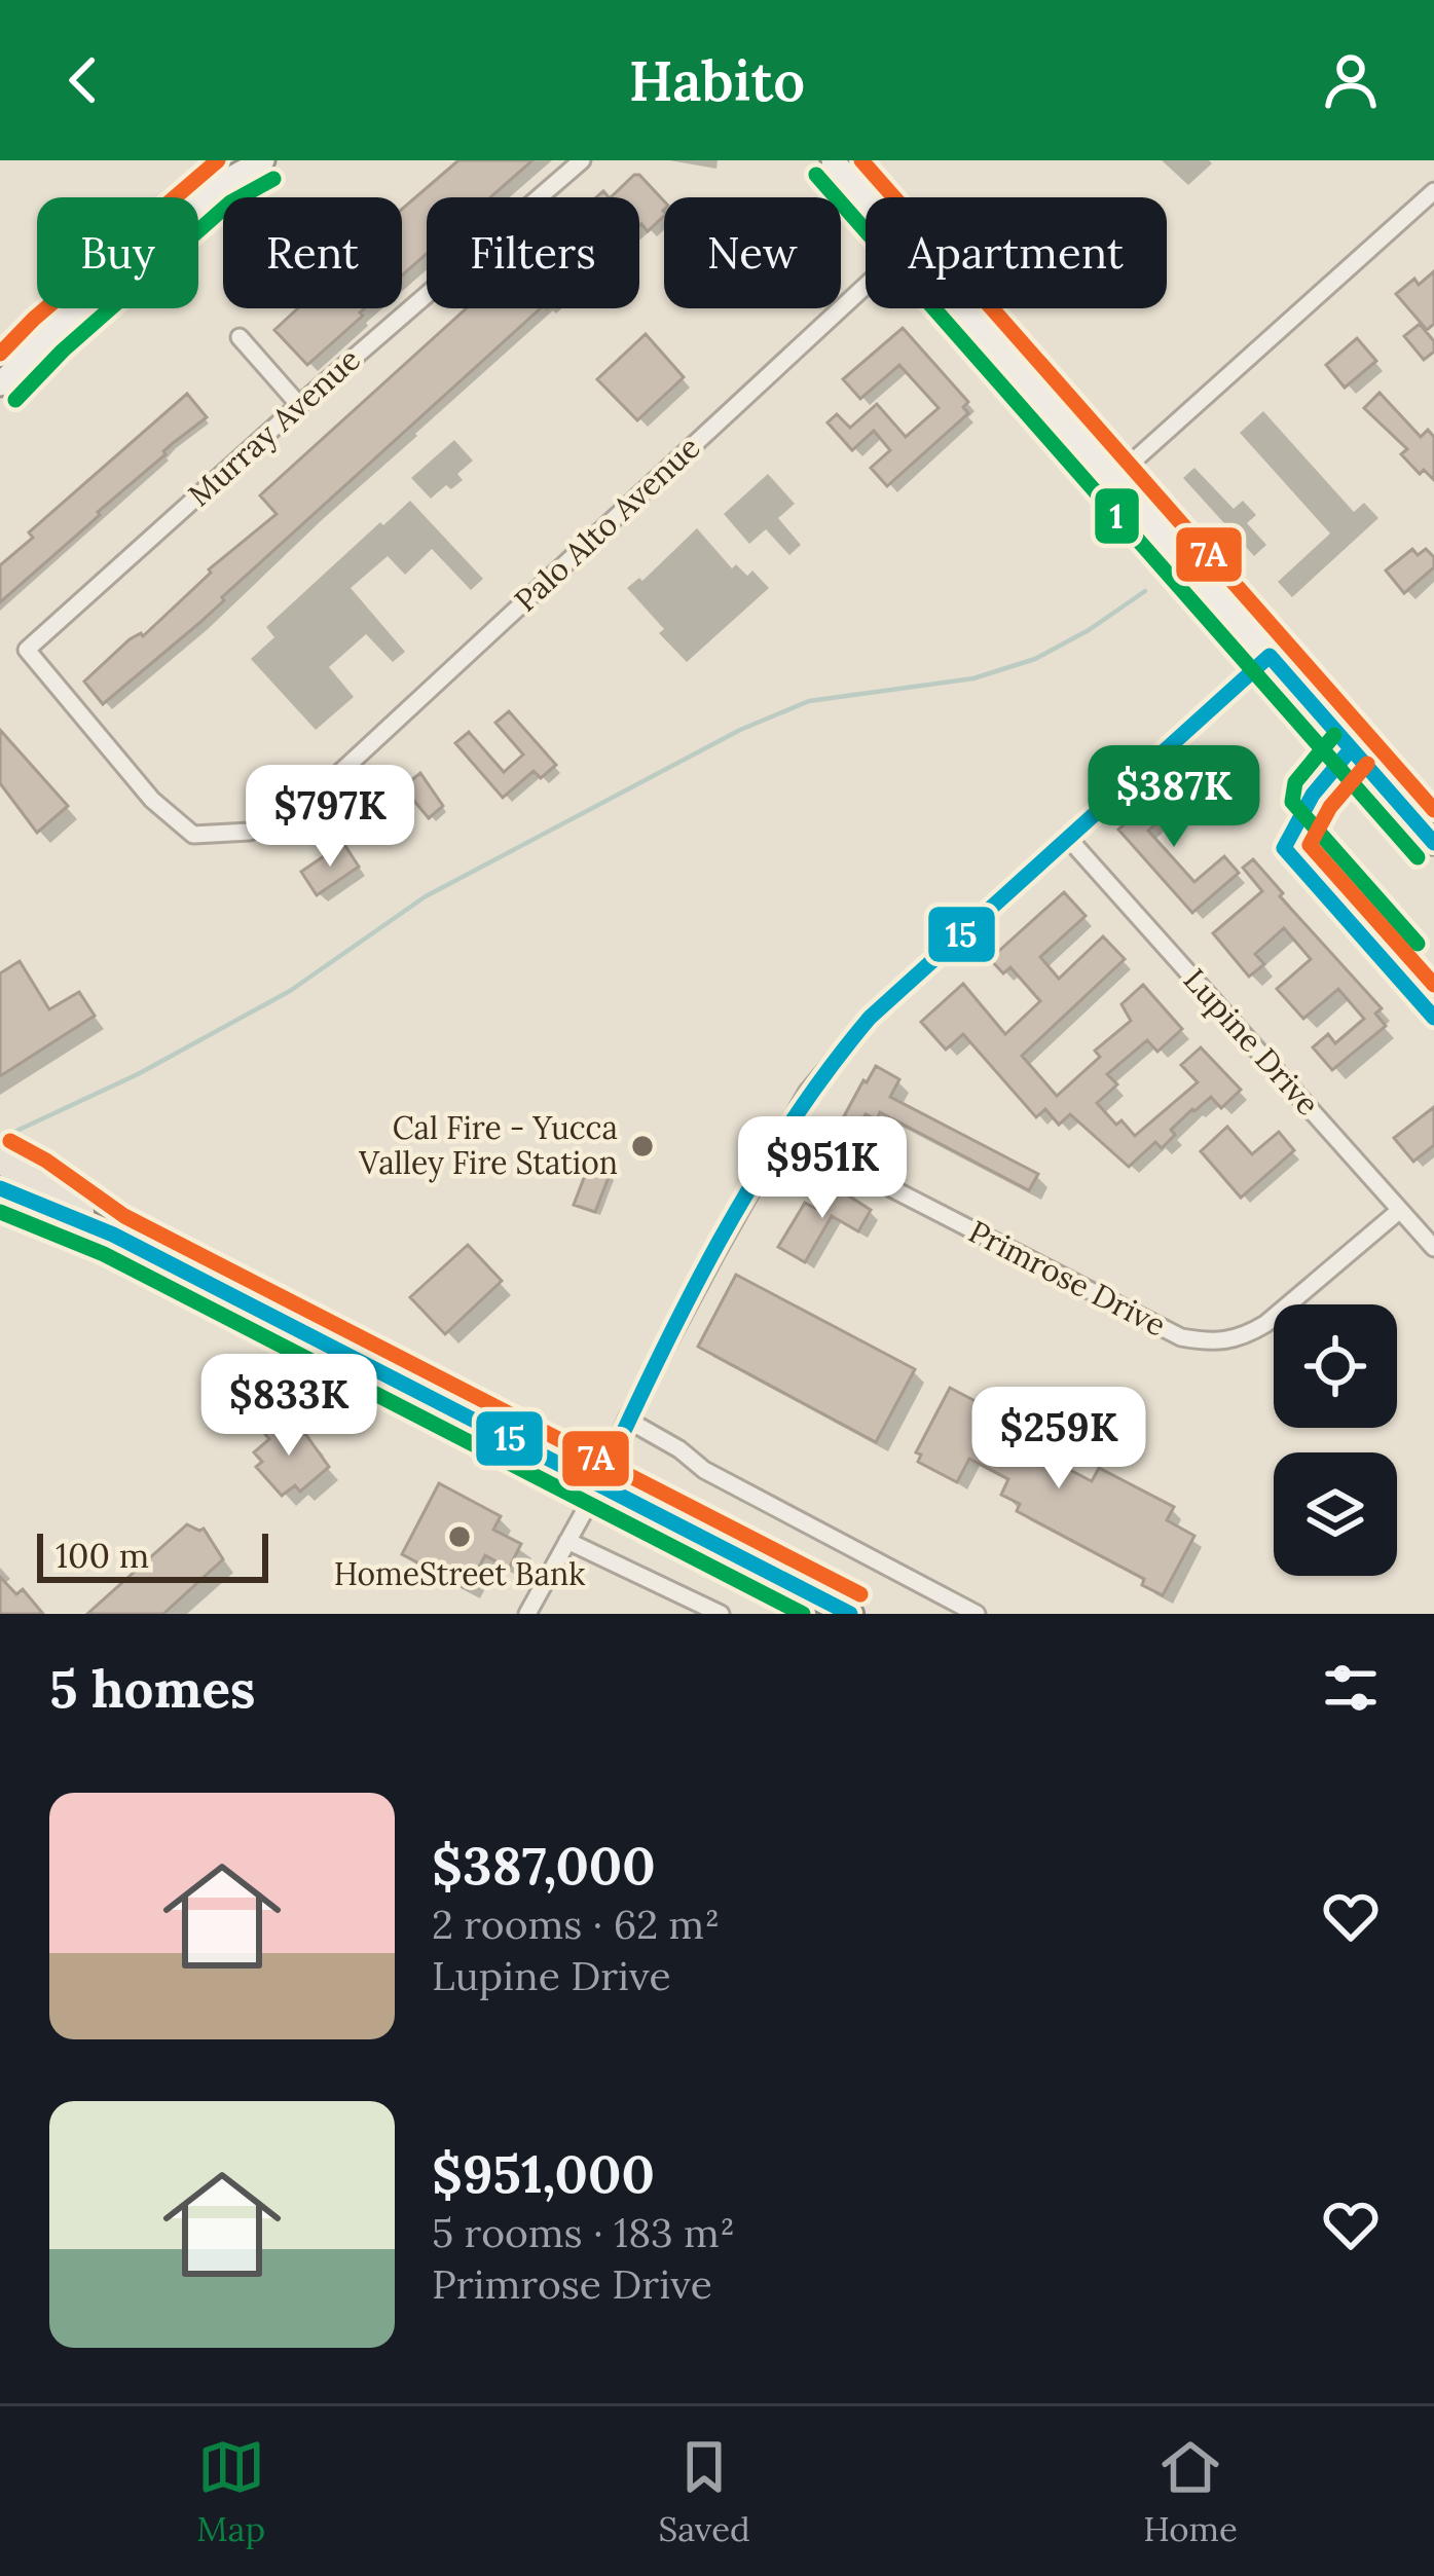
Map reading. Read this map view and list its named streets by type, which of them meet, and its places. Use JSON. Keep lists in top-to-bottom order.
{
  "streets": {
    "street": [
      "Murray Avenue",
      "Palo Alto Avenue",
      "Lupine Drive",
      "Primrose Drive"
    ]
  },
  "crossings": [
    ["Murray Avenue", "Palo Alto Avenue"],
    ["Lupine Drive", "Primrose Drive"]
  ],
  "places": ["Cal Fire - Yucca Valley Fire Station", "HomeStreet Bank"],
  "lines": ["transit line 7A", "transit line 1", "transit line 15"],
  "scale_bar": "100 m",
  "page": {
    "header": "Habito",
    "chip": [
      "Buy",
      "Rent",
      "Filters",
      "New",
      "Apartment"
    ],
    "price": [
      "$387K",
      "$797K",
      "$951K",
      "$833K",
      "$259K"
    ],
    "scale": "100 m",
    "heading": "5 homes",
    "list": [
      {
        "name": "$387,000",
        "note": "2 rooms · 62 m² · Lupine Drive"
      },
      {
        "name": "$951,000",
        "note": "5 rooms · 183 m² · Primrose Drive"
      }
    ],
    "tabs": ["Map", "Saved", "Home"]
  }
}
